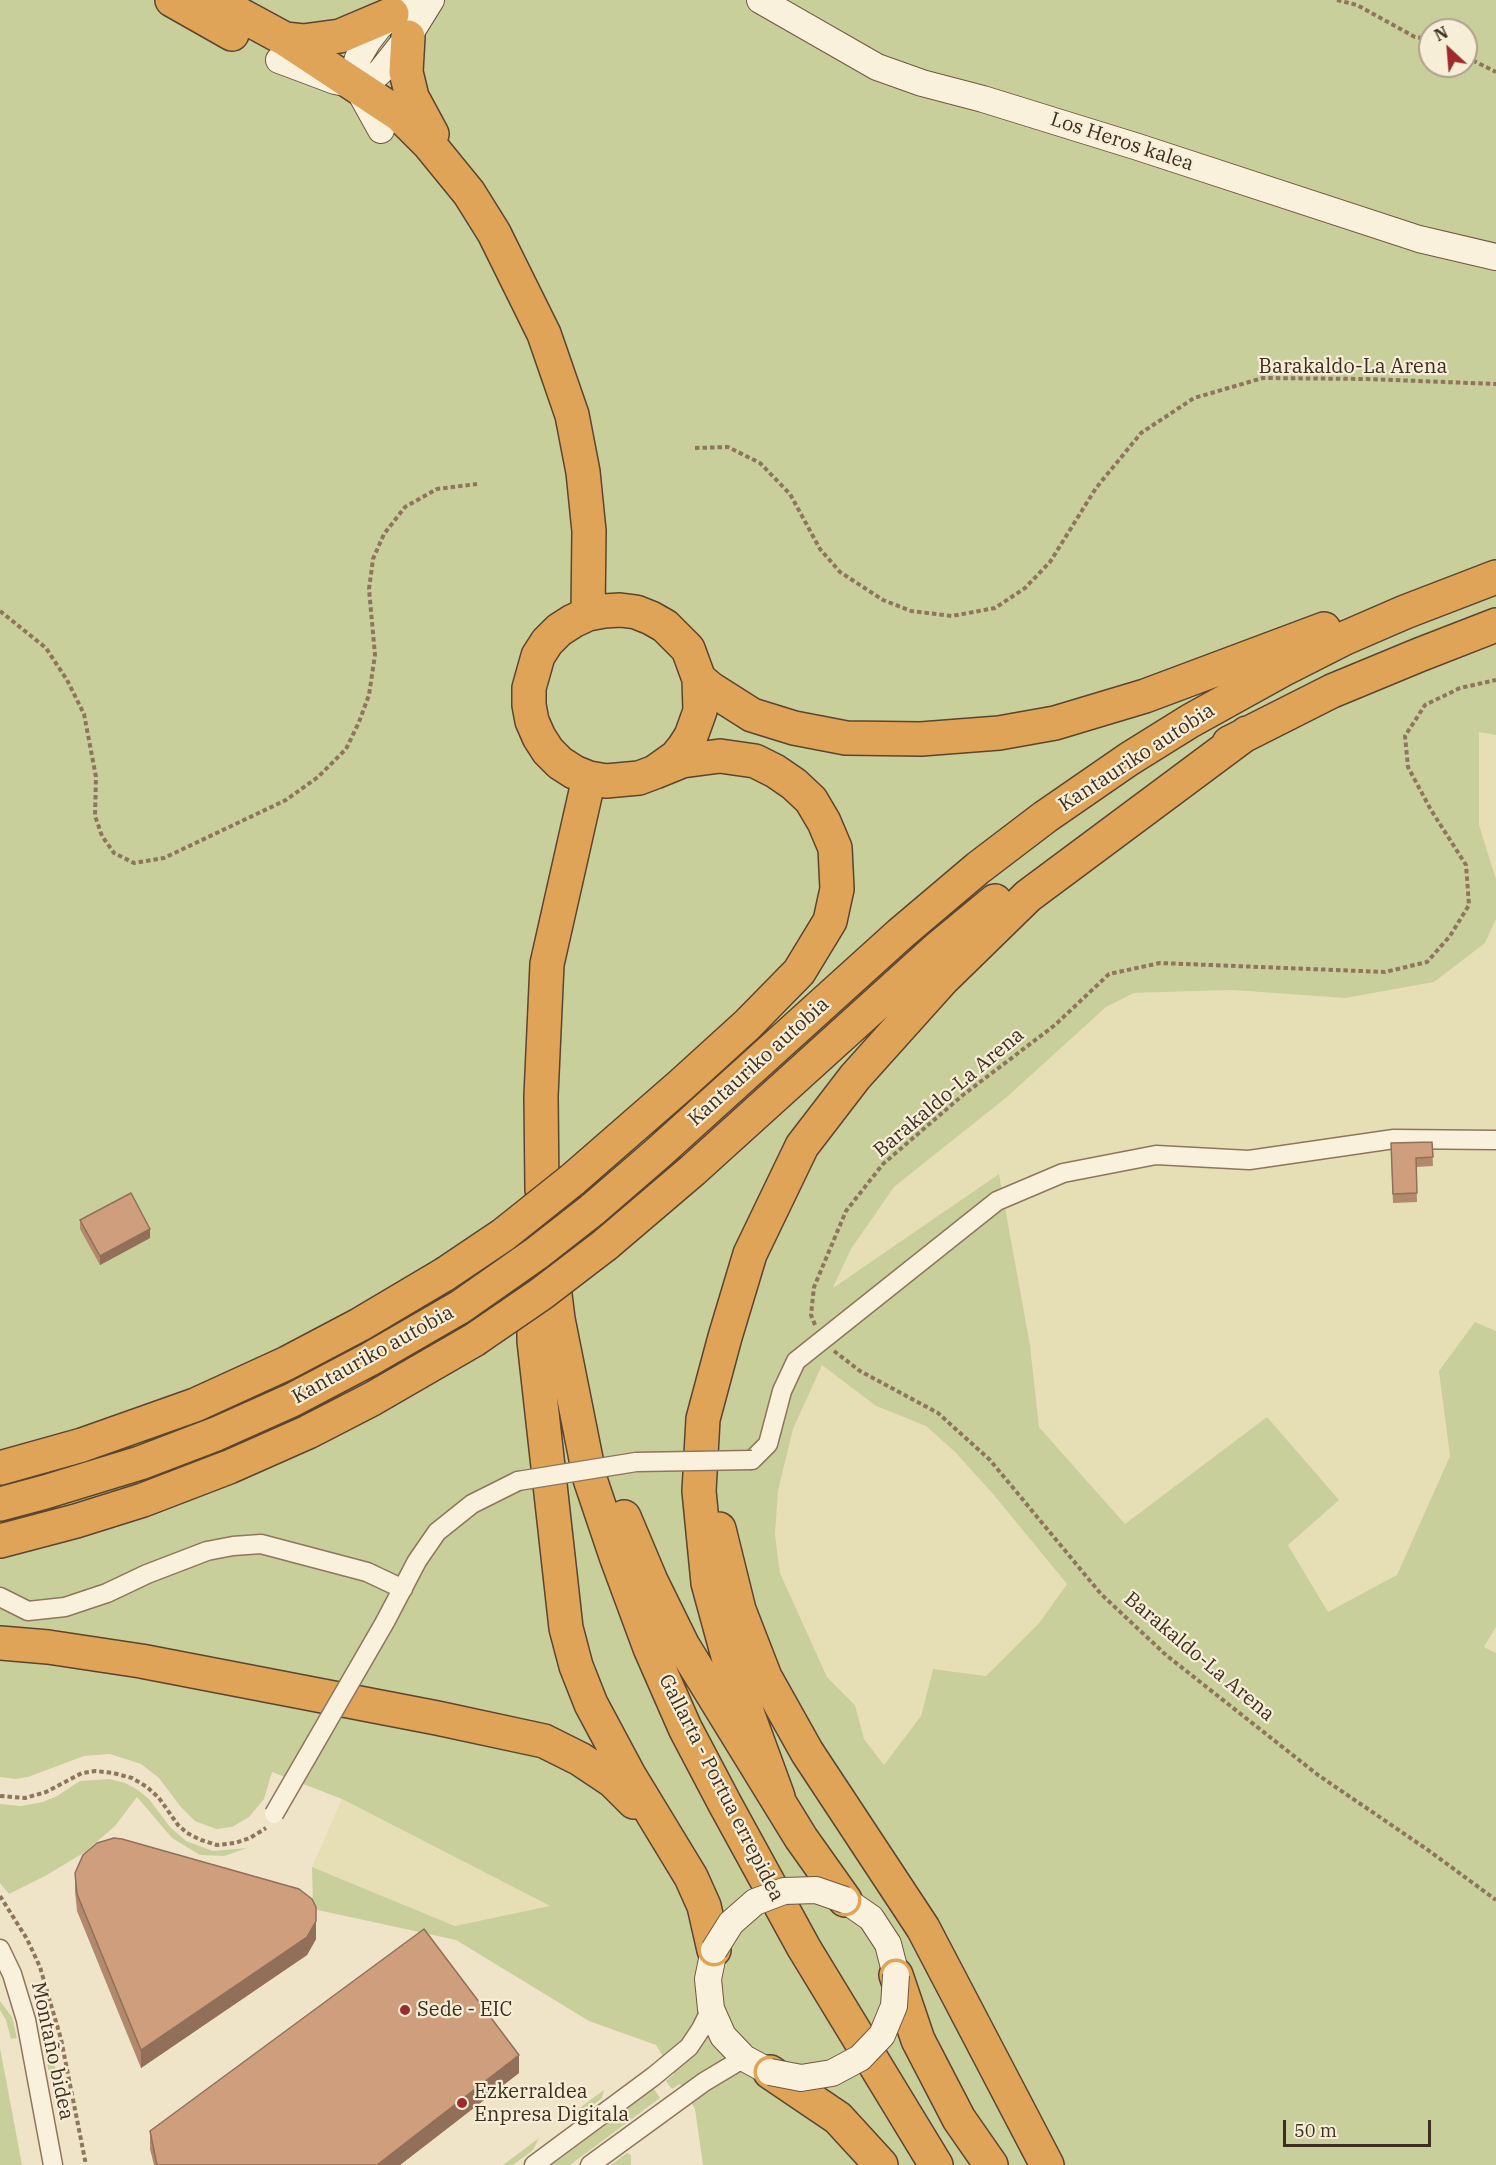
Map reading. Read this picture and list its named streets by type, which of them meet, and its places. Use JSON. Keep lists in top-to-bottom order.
{
  "streets": {
    "highway": ["Kantauriko autobia", "Gallarta - Portua errepidea"],
    "street": ["Los Heros kalea", "Montaño bidea"],
    "path": ["Barakaldo-La Arena"]
  },
  "places": ["Sede - EIC", "Ezkerraldea Enpresa Digitala"],
  "scale_bar": "50 m",
  "north": "top left"
}
